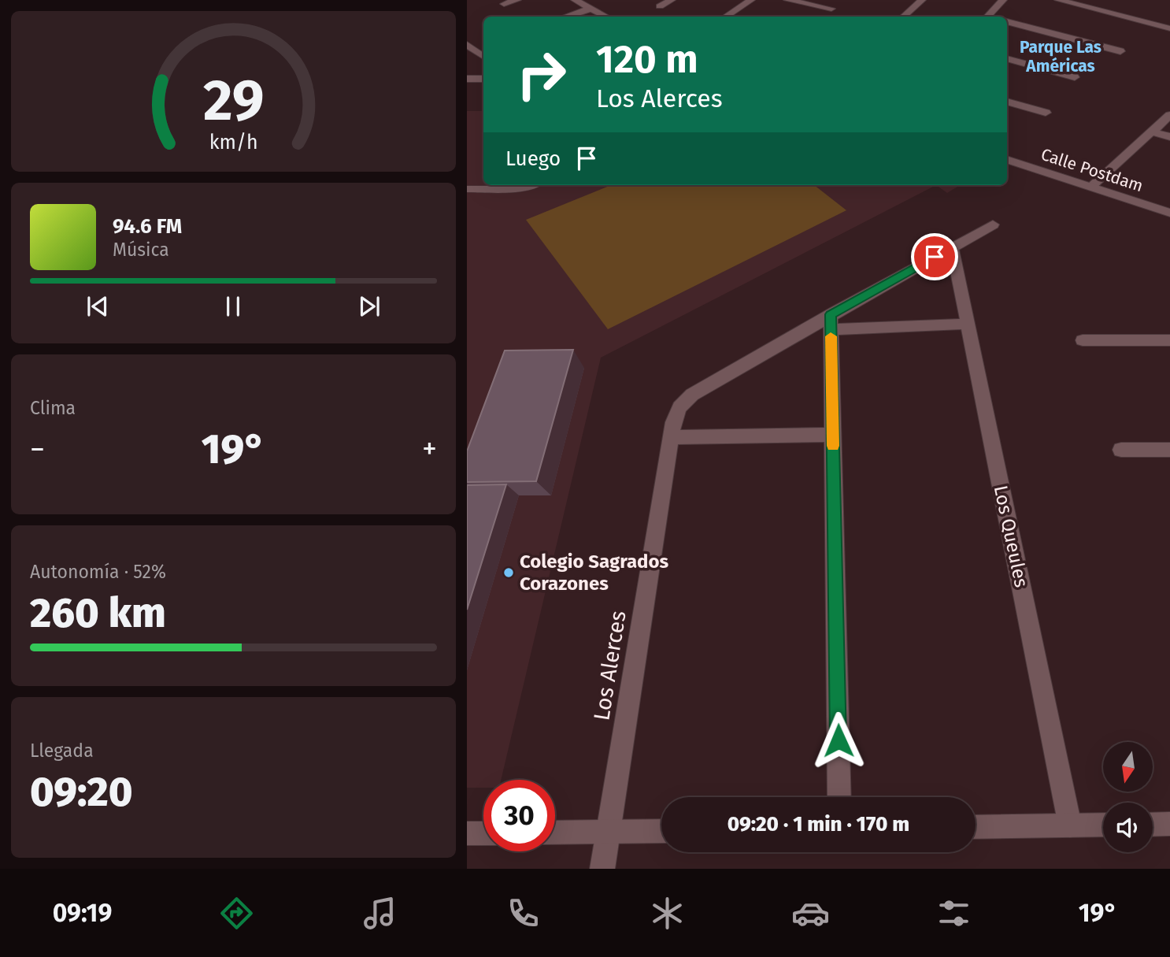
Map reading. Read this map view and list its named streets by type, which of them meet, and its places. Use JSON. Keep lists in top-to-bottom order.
{
  "streets": {
    "street": ["Calle Postdam", "Los Queules", "Los Alerces"]
  },
  "crossings": [
    ["Los Queules", "Los Alerces"]
  ],
  "districts": ["Parque Las Américas"],
  "places": ["Colegio Sagrados Corazones"],
  "north": "bottom",
  "page": {
    "turn": ["120 m", "Los Alerces"],
    "then": "Luego",
    "song": ["94.6 FM", "Música"],
    "tile": [
      "Clima",
      ["Autonomía · 52%", "260 km"],
      ["Llegada", "09:20"]
    ],
    "heat": ["−", "19°", "+"],
    "limit": "30",
    "trip": "09:20 · 1 min · 170 m",
    "tabs": ["09:19", "19°"],
    "gauge": ["29", "km/h"]
  }
}
